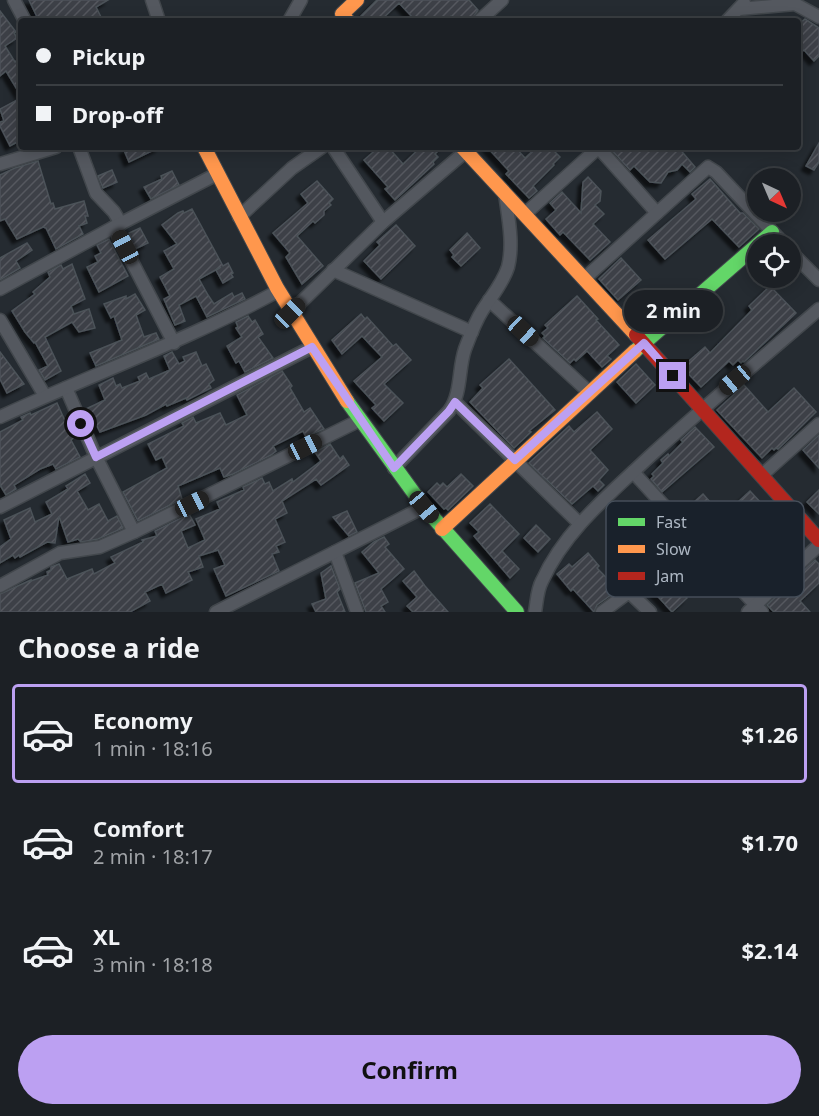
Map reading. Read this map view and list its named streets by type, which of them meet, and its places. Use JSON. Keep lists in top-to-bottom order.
{
  "legend": ["Fast", "Slow", "Jam"],
  "north": "bottom right",
  "page": {
    "banner": ["Pickup", "Drop-off"],
    "bubble": "2 min",
    "heading": "Choose a ride",
    "list": [
      {
        "name": "Economy",
        "note": "1 min · 18:16",
        "value": "$1.26"
      },
      {
        "name": "Comfort",
        "note": "2 min · 18:17",
        "value": "$1.70"
      },
      {
        "name": "XL",
        "note": "3 min · 18:18",
        "value": "$2.14"
      }
    ],
    "buttons": "Confirm"
  }
}
